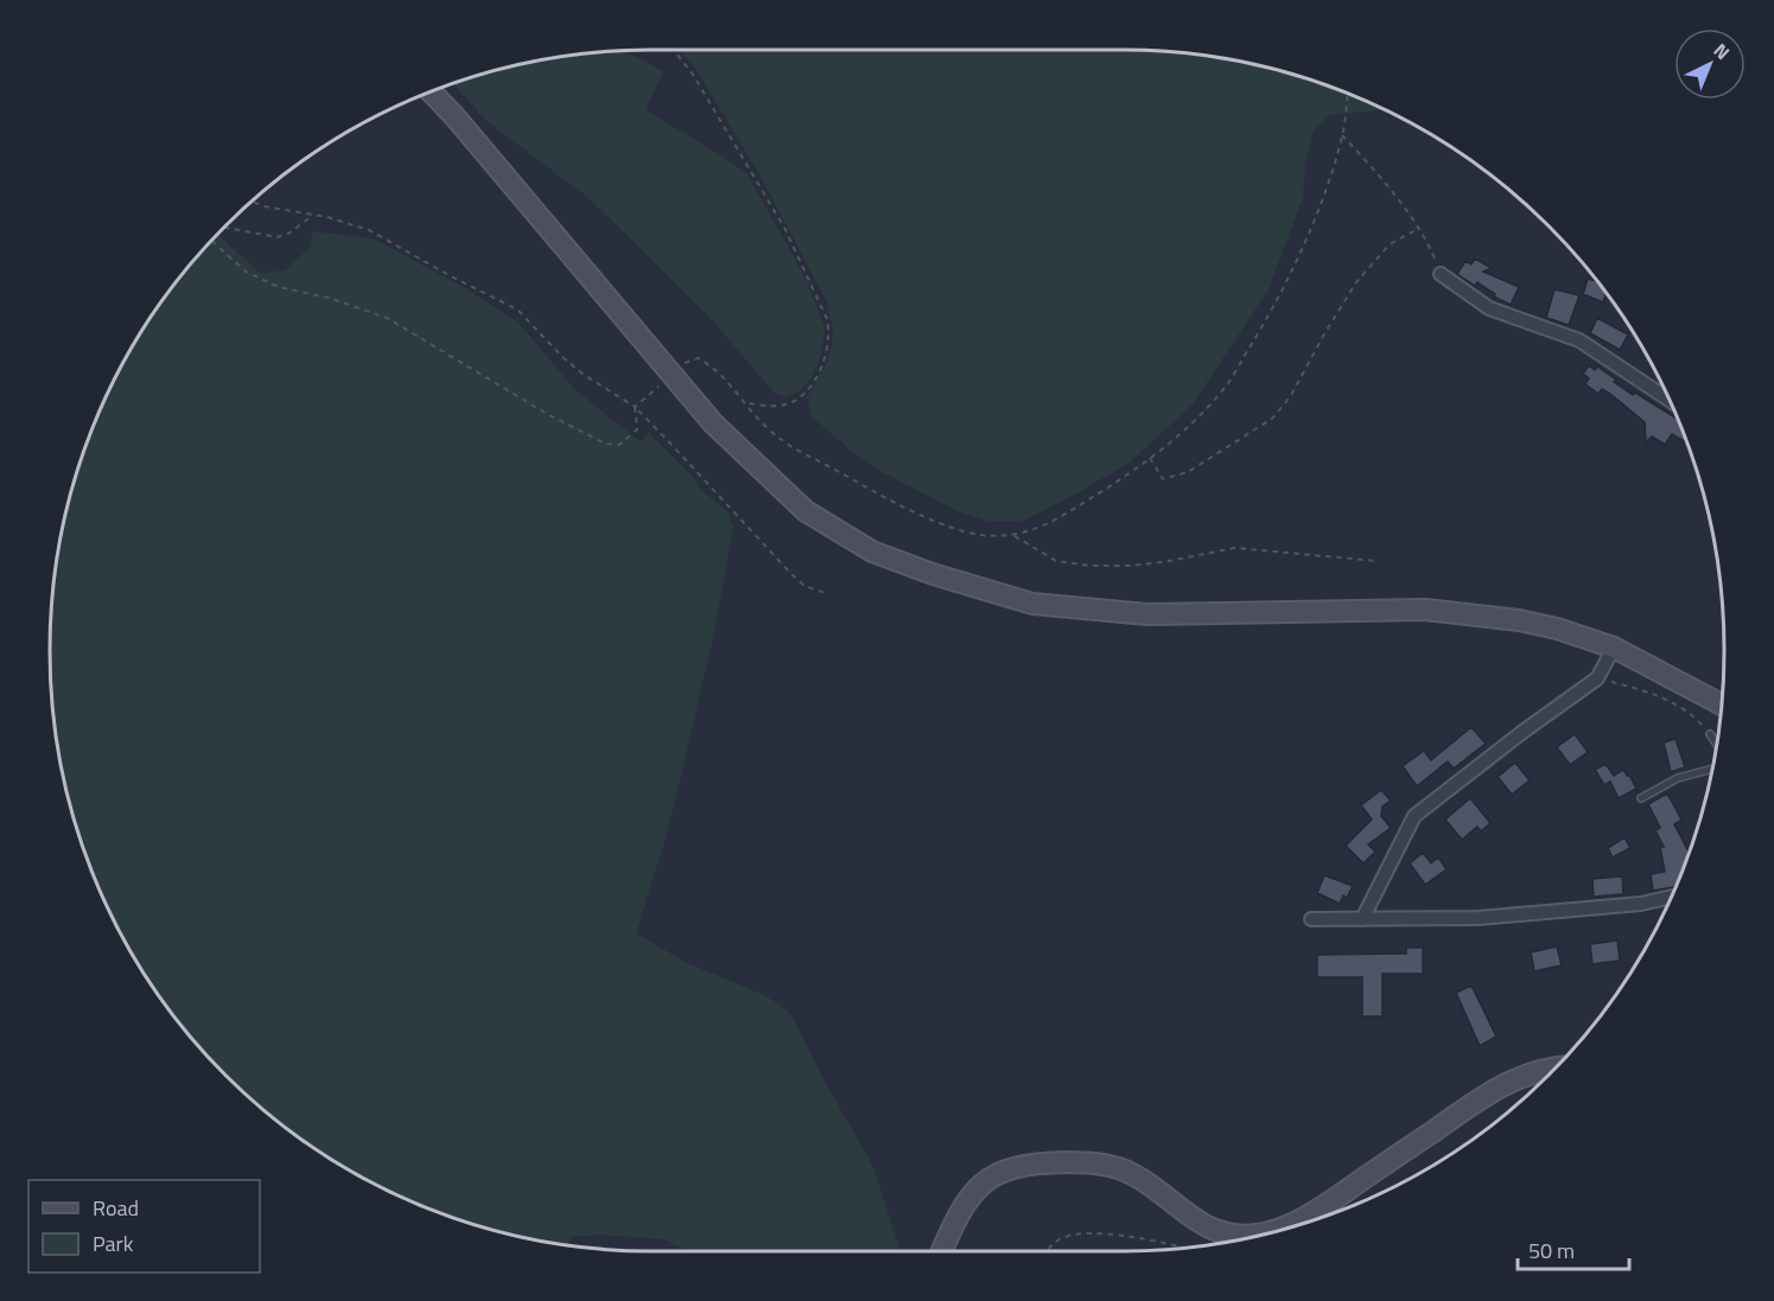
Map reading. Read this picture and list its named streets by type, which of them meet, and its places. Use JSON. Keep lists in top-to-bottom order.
{
  "legend": ["Road", "Park"],
  "scale_bar": "50 m",
  "north": "top right"
}
